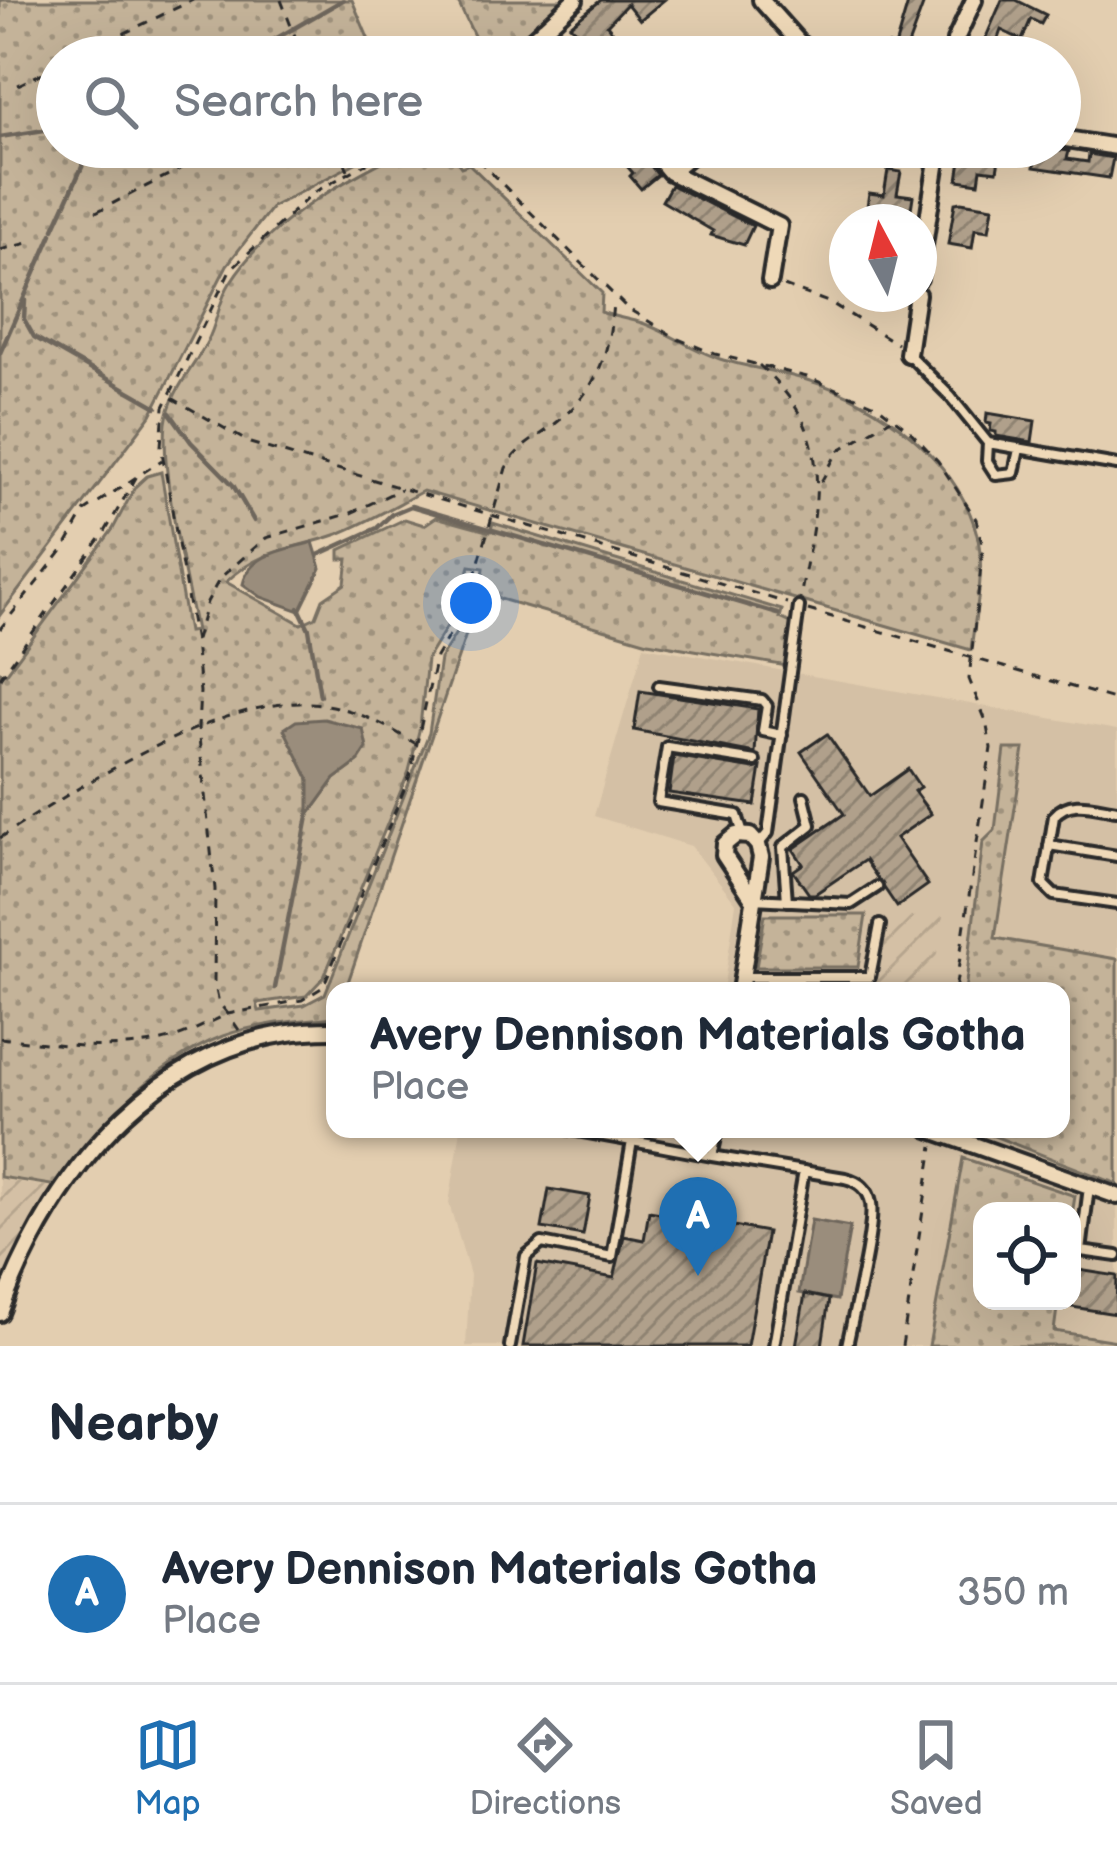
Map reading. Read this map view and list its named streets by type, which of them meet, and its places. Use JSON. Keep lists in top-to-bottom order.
{
  "north": "top",
  "page": {
    "search": "Search here",
    "popup": ["Avery Dennison Materials Gotha", "Place"],
    "pins": "A",
    "heading": "Nearby",
    "list": [
      {
        "mark": "A",
        "name": "Avery Dennison Materials Gotha",
        "note": "Place",
        "value": "350 m"
      }
    ],
    "nav": ["Map", "Directions", "Saved"]
  }
}
